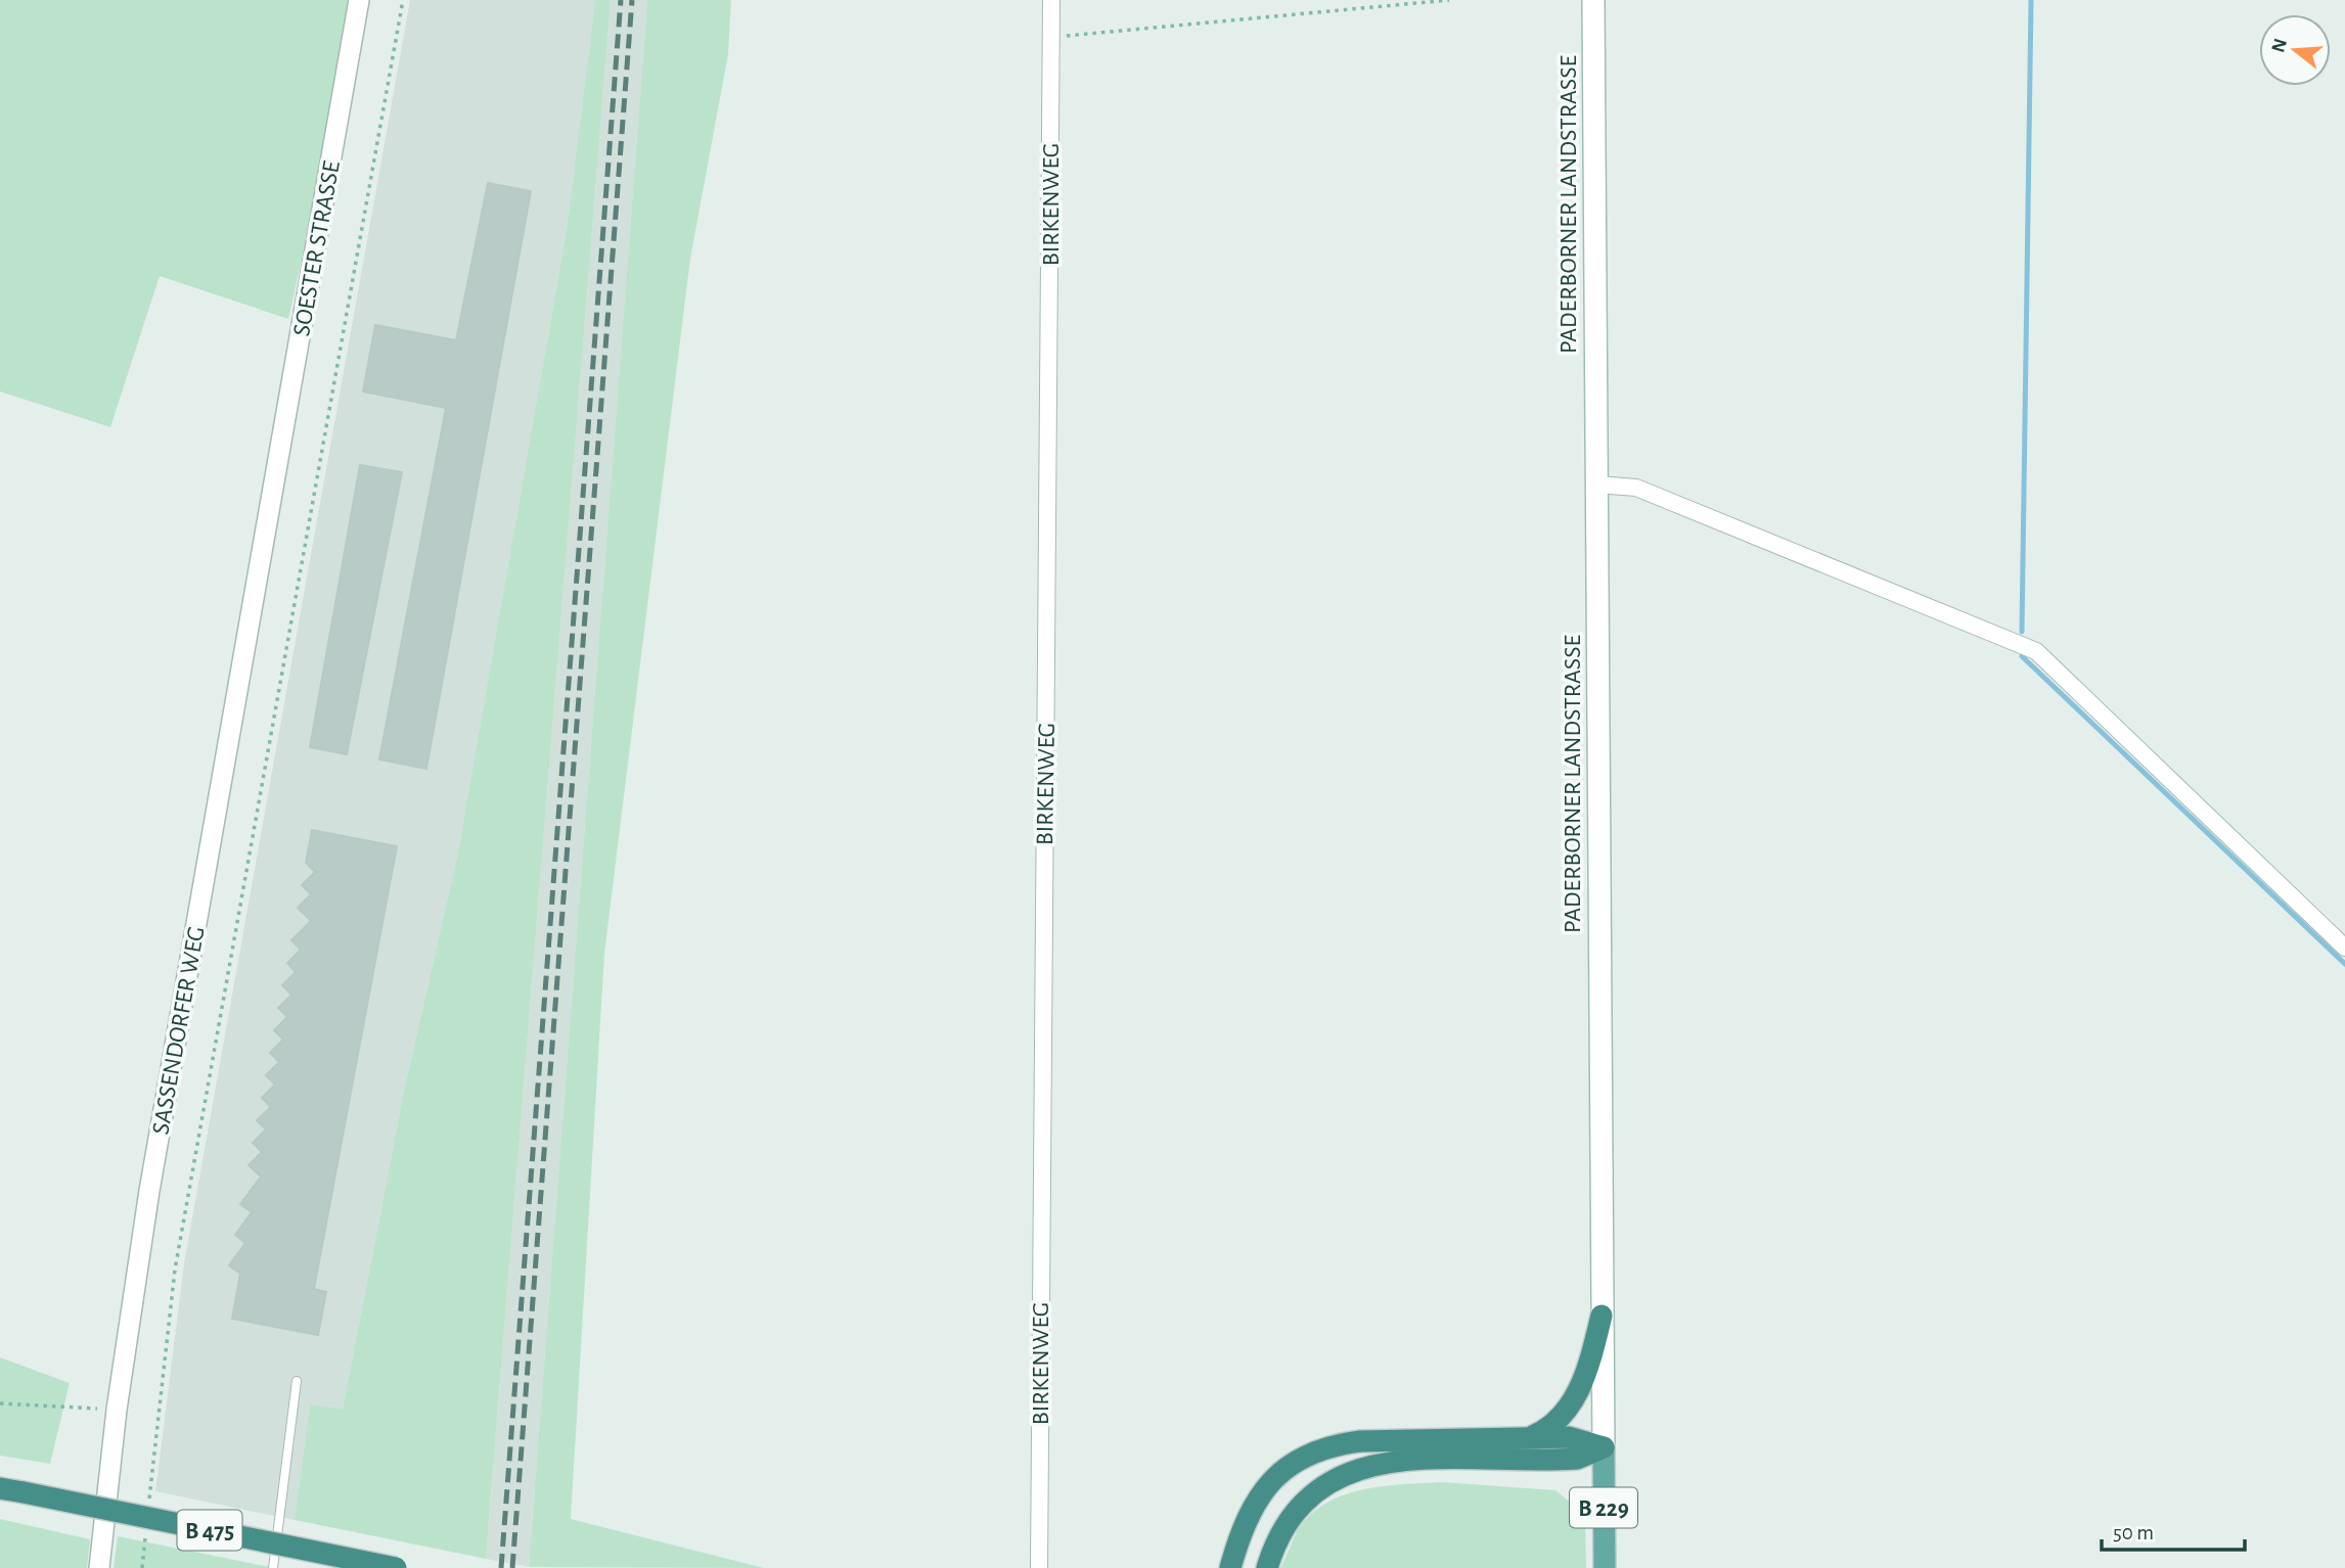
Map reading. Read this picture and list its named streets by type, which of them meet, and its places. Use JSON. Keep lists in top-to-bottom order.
{
  "streets": {
    "highway": ["B 475"],
    "main road": ["PADERBORNER LANDSTRASSE", "B 229"],
    "street": ["BIRKENWEG", "SOESTER STRASSE", "SASSENDORFER WEG"]
  },
  "crossings": [
    ["SOESTER STRASSE", "SASSENDORFER WEG"]
  ],
  "scale_bar": "50 m",
  "north": "left"
}
